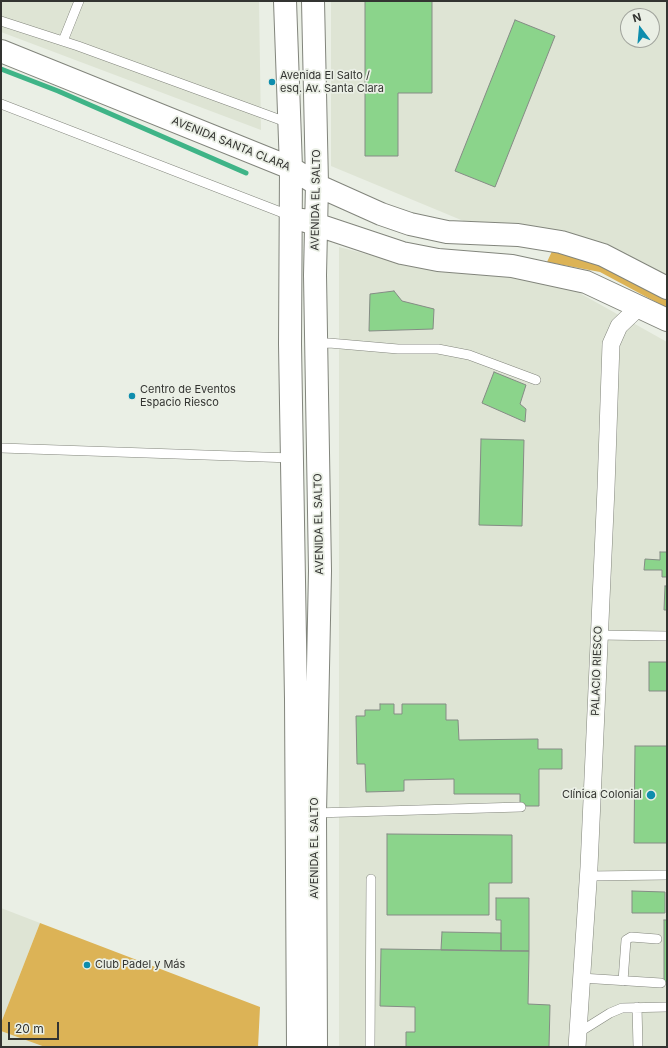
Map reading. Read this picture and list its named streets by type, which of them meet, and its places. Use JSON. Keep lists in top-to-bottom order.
{
  "streets": {
    "main road": ["AVENIDA SANTA CLARA", "AVENIDA EL SALTO"],
    "street": ["PALACIO RIESCO"]
  },
  "crossings": [
    ["AVENIDA SANTA CLARA", "AVENIDA EL SALTO"]
  ],
  "places": [
    "Avenida El Salto / esq. Av. Santa Clara",
    "Centro de Eventos Espacio Riesco",
    "Clínica Colonial",
    "Club Padel y Más"
  ],
  "scale_bar": "20 m",
  "north": "top"
}
